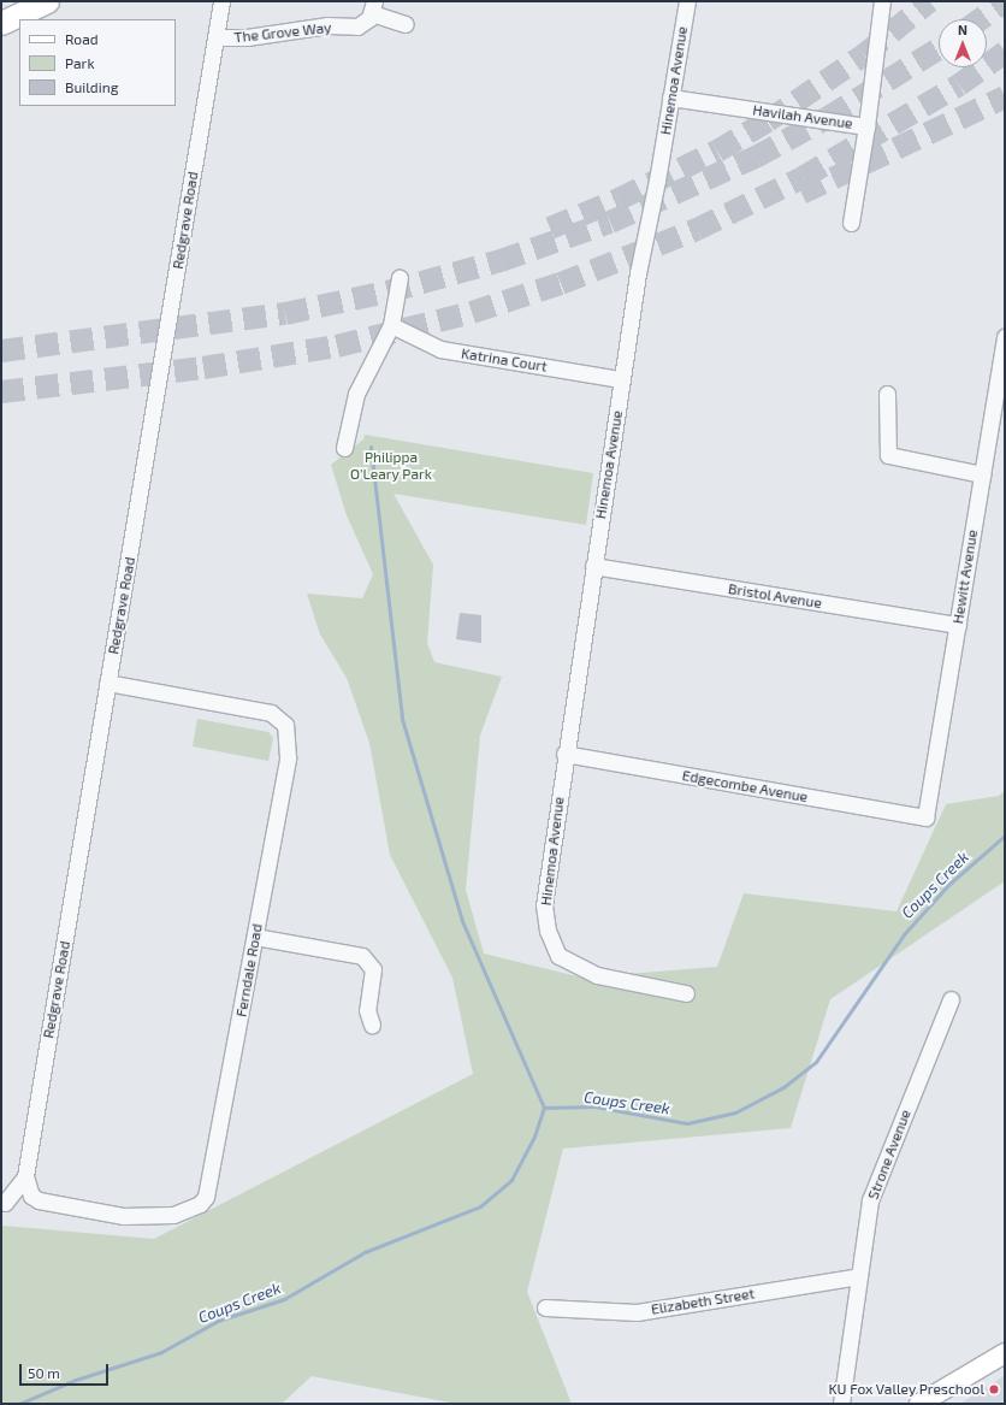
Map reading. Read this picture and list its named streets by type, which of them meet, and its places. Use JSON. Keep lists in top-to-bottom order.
{
  "streets": {
    "street": [
      "The Grove Way",
      "Hinemoa Avenue",
      "Havilah Avenue",
      "Redgrave Road",
      "Katrina Court",
      "Hewitt Avenue",
      "Bristol Avenue",
      "Edgecombe Avenue",
      "Ferndale Road",
      "Strone Avenue",
      "Elizabeth Street"
    ]
  },
  "crossings": [
    ["The Grove Way", "Redgrave Road"],
    ["Hinemoa Avenue", "Havilah Avenue"],
    ["Hinemoa Avenue", "Katrina Court"],
    ["Hinemoa Avenue", "Bristol Avenue"],
    ["Hinemoa Avenue", "Edgecombe Avenue"],
    ["Redgrave Road", "Ferndale Road"],
    ["Hewitt Avenue", "Bristol Avenue"],
    ["Hewitt Avenue", "Edgecombe Avenue"],
    ["Strone Avenue", "Elizabeth Street"]
  ],
  "water": ["Coups Creek"],
  "parks": ["Philippa O'Leary Park"],
  "places": ["KU Fox Valley Preschool"],
  "legend": ["Road", "Park", "Building"],
  "scale_bar": "50 m",
  "north": "top"
}
